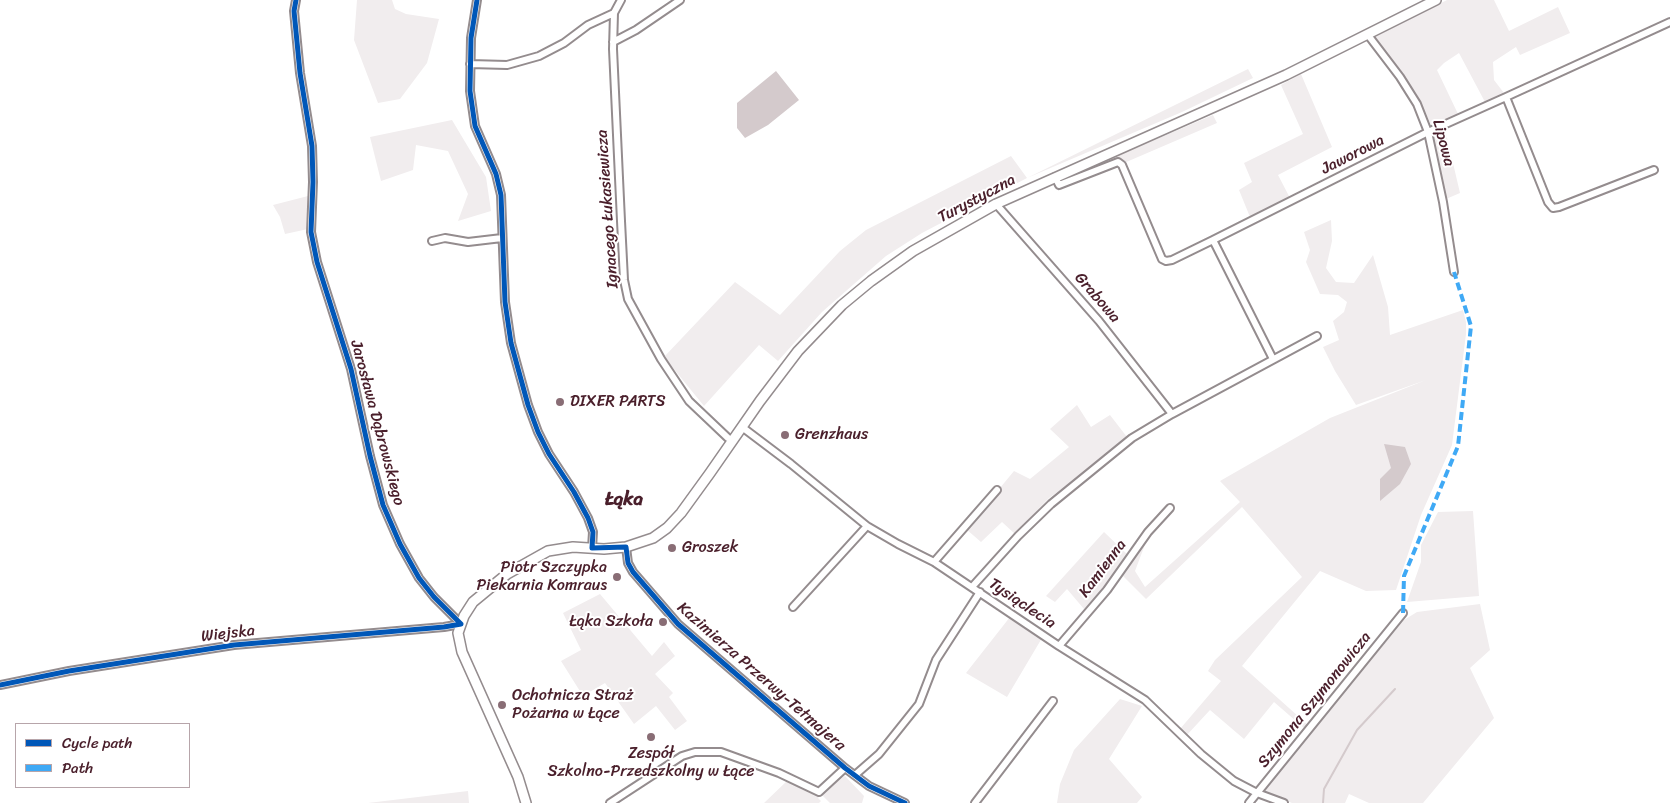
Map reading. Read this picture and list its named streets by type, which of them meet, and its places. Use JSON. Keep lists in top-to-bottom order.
{
  "streets": {
    "main road": ["Turystyczna"],
    "street": [
      "Lipowa",
      "Jaworowa",
      "Ignacego Łukasiewicza",
      "Grabowa",
      "Jarosława Dąbrowskiego",
      "Kamienna",
      "Tysiąclecia",
      "Wiejska",
      "Kazimierza Przerwy-Tetmajera",
      "Szymona Szymonowicza"
    ]
  },
  "crossings": [
    ["Lipowa", "Jaworowa"],
    ["Lipowa", "Turystyczna"],
    ["Jaworowa", "Turystyczna"],
    ["Turystyczna", "Ignacego Łukasiewicza"],
    ["Turystyczna", "Grabowa"],
    ["Turystyczna", "Tysiąclecia"],
    ["Turystyczna", "Kazimierza Przerwy-Tetmajera"],
    ["Jarosława Dąbrowskiego", "Wiejska"],
    ["Kamienna", "Tysiąclecia"],
    ["Tysiąclecia", "Szymona Szymonowicza"]
  ],
  "districts": ["Łąka"],
  "places": [
    "DIXER PARTS",
    "Grenzhaus",
    "Groszek",
    "Piotr Szczypka Piekarnia Komraus",
    "Łąka Szkoła",
    "Ochotnicza Straż Pożarna w Łące",
    "Zespół Szkolno-Przedszkolny w Łące"
  ],
  "legend": ["Cycle path", "Path"]
}
